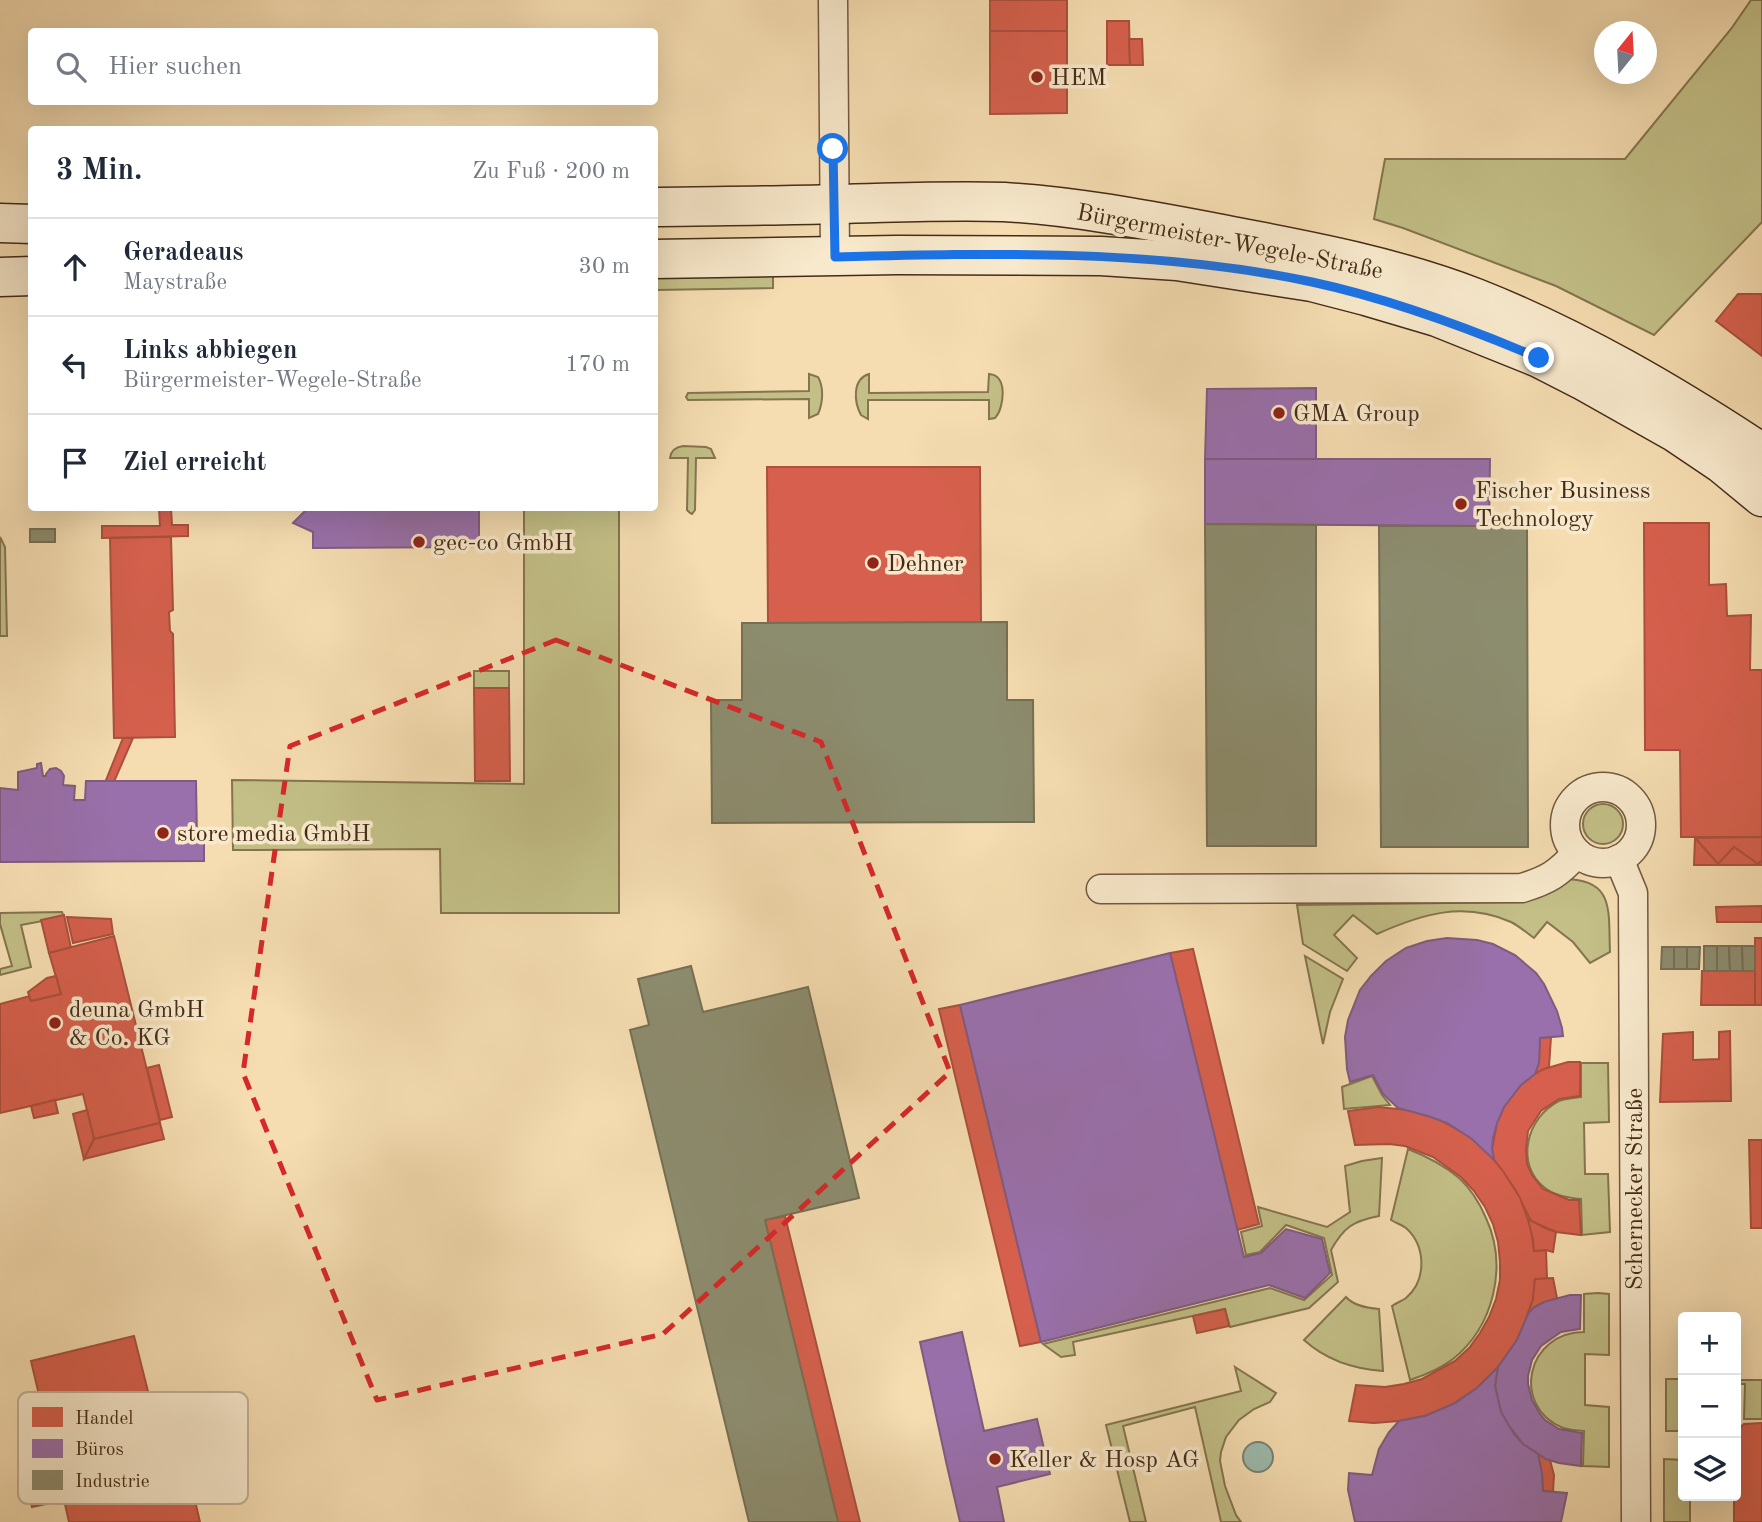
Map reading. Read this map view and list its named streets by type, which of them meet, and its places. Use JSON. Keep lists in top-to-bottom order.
{
  "streets": {
    "main road": ["Bürgermeister-Wegele-Straße"],
    "street": ["Schernecker Straße"]
  },
  "places": [
    "HEM",
    "GMA Group",
    "Fischer Business Technology",
    "gec-co GmbH",
    "Dehner",
    "store media GmbH",
    "deuna GmbH & Co. KG",
    "Keller & Hosp AG"
  ],
  "legend": ["Handel", "Büros", "Industrie"],
  "north": "top",
  "page": {
    "search": "Hier suchen",
    "heading": ["3 Min.", "Zu Fuß · 200 m"],
    "list": [
      ["Geradeaus", "Maystraße", "30 m"],
      ["Links abbiegen", "Bürgermeister-Wegele-Straße", "170 m"],
      "Ziel erreicht"
    ],
    "map_buttons": ["+", "−"]
  }
}
